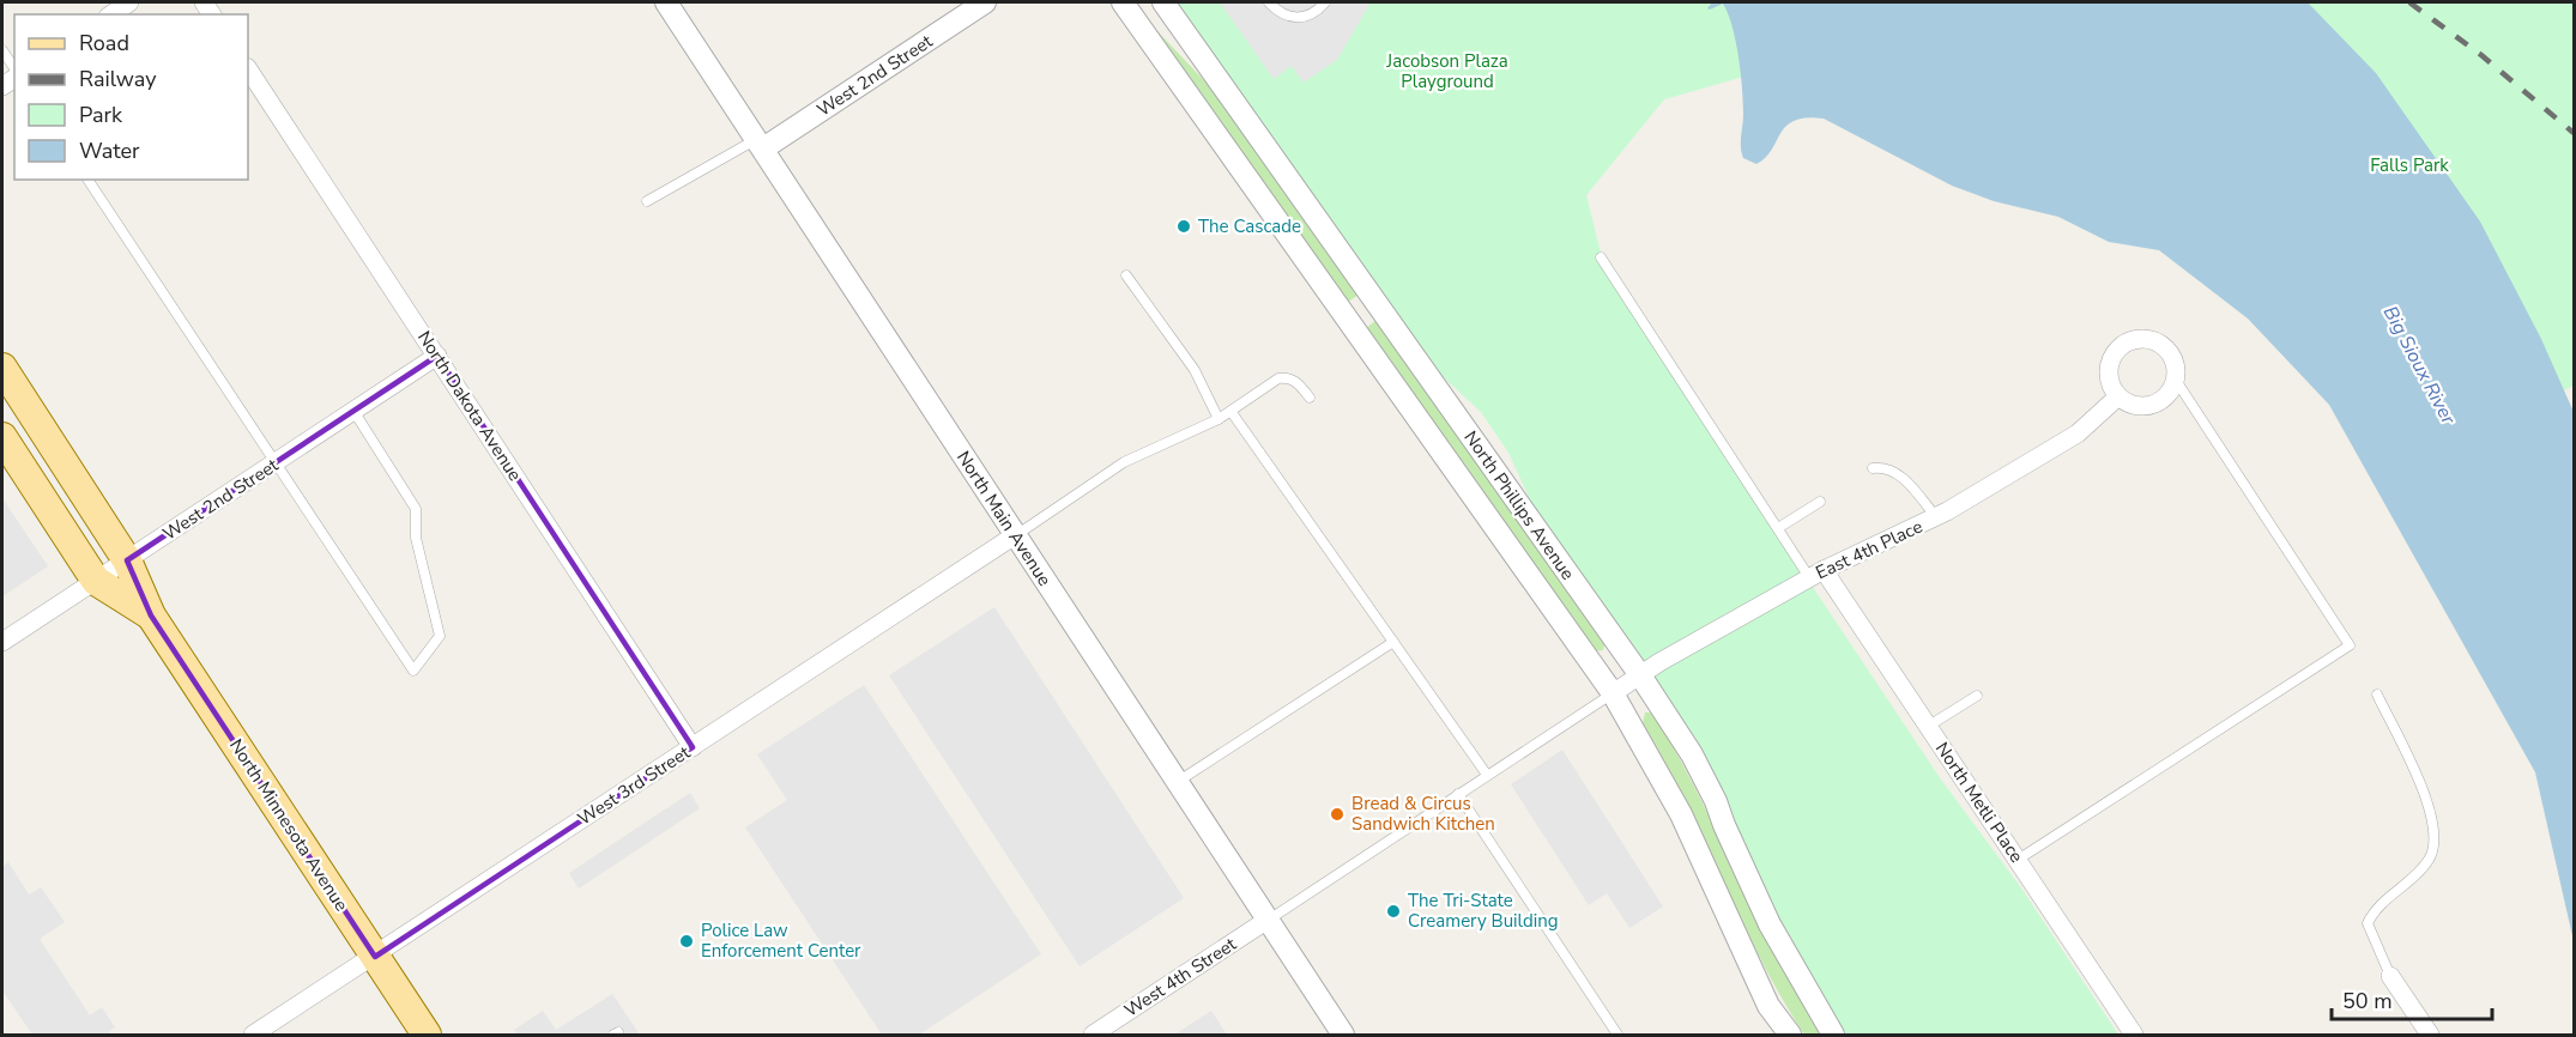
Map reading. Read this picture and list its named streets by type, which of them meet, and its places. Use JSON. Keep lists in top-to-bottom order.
{
  "streets": {
    "main road": ["North Minnesota Avenue"],
    "street": [
      "West 2nd Street",
      "North Dakota Avenue",
      "North Phillips Avenue",
      "North Main Avenue",
      "East 4th Place",
      "West 3rd Street",
      "North Metli Place",
      "West 4th Street"
    ]
  },
  "crossings": [
    ["West 2nd Street", "North Dakota Avenue"],
    ["West 2nd Street", "North Main Avenue"],
    ["West 2nd Street", "North Minnesota Avenue"],
    ["North Dakota Avenue", "West 3rd Street"],
    ["North Phillips Avenue", "East 4th Place"],
    ["North Main Avenue", "West 3rd Street"],
    ["North Main Avenue", "West 4th Street"],
    ["East 4th Place", "North Metli Place"],
    ["West 3rd Street", "North Minnesota Avenue"]
  ],
  "water": ["Big Sioux River"],
  "parks": ["Jacobson Plaza Playground", "Falls Park"],
  "places": [
    "The Cascade",
    "Bread & Circus Sandwich Kitchen",
    "The Tri-State Creamery Building",
    "Police Law Enforcement Center"
  ],
  "legend": [
    "Road",
    "Railway",
    "Park",
    "Water"
  ],
  "scale_bar": "50 m"
}
